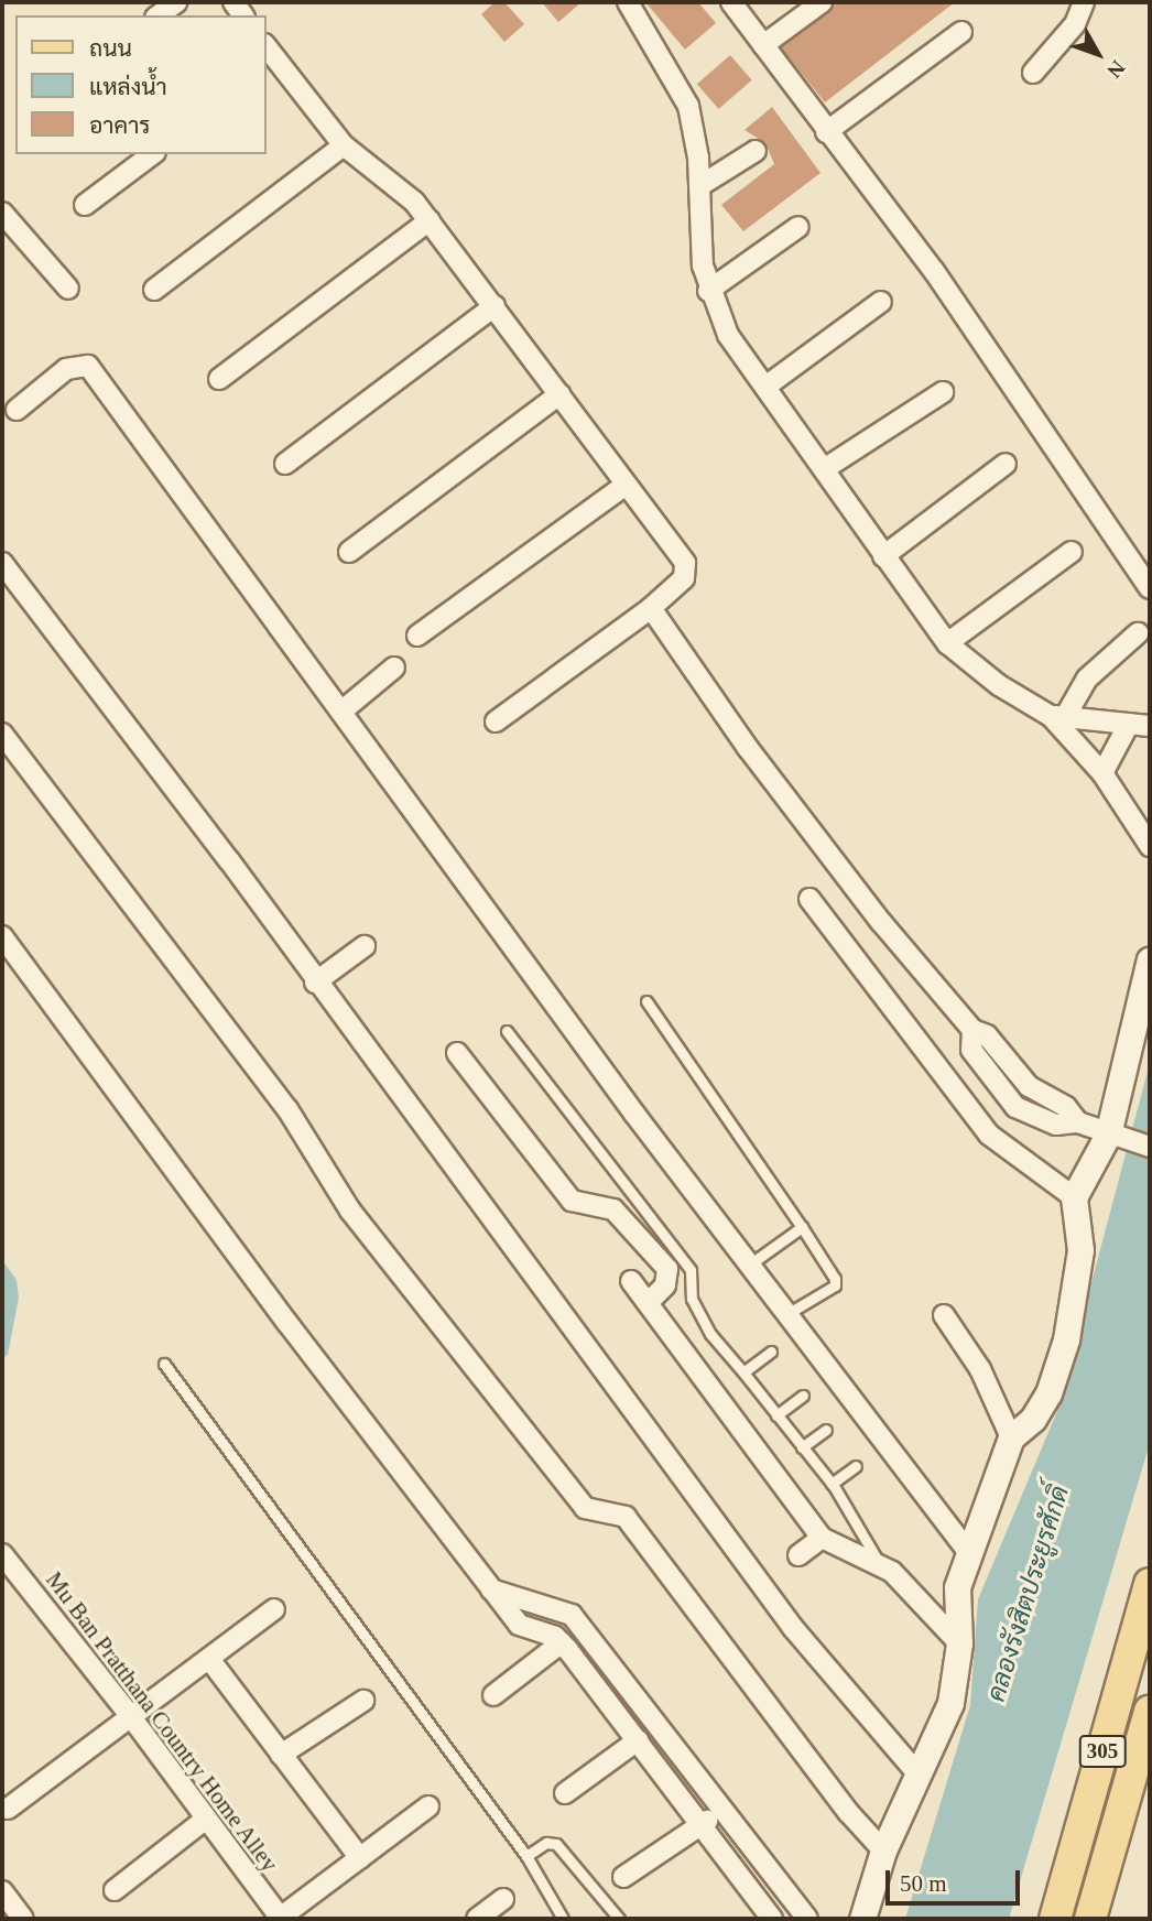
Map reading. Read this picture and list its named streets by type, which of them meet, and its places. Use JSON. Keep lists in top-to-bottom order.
{
  "streets": {
    "main road": ["305"],
    "street": ["Mu Ban Pratthana Country Home Alley"]
  },
  "water": ["คลองรังสิตประยูรศักดิ์"],
  "legend": ["ถนน", "แหล่งน้ำ", "อาคาร"],
  "scale_bar": "50 m",
  "north": "bottom right"
}
